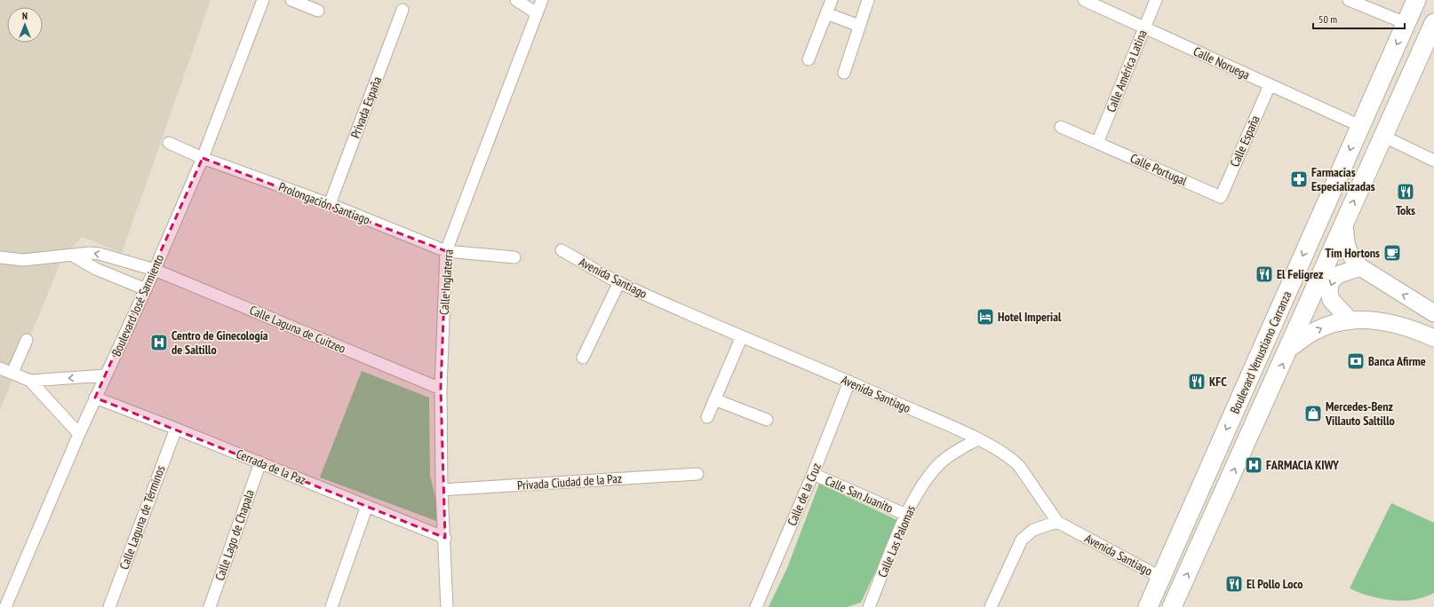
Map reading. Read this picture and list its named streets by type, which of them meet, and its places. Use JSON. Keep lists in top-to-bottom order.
{
  "streets": {
    "main road": ["Boulevard Venustiano Carranza"],
    "street": [
      "Calle Noruega",
      "Calle América Latina",
      "Privada España",
      "Calle España",
      "Calle Portugal",
      "Prolongación Santiago",
      "Avenida Santiago",
      "Calle Inglaterra",
      "Boulevard José Sarmiento",
      "Calle Laguna de Cuitzeo",
      "Cerrada de la Paz",
      "Privada Ciudad de la Paz",
      "Calle de la Cruz",
      "Calle San Juanito",
      "Calle Laguna de Términos",
      "Calle Lago de Chapala",
      "Calle Las Palomas"
    ]
  },
  "crossings": [
    ["Calle Noruega", "Calle América Latina"],
    ["Calle Noruega", "Calle España"],
    ["Calle Noruega", "Boulevard Venustiano Carranza"],
    ["Calle América Latina", "Calle Portugal"],
    ["Privada España", "Prolongación Santiago"],
    ["Calle España", "Calle Portugal"],
    ["Prolongación Santiago", "Calle Inglaterra"],
    ["Prolongación Santiago", "Boulevard José Sarmiento"],
    ["Avenida Santiago", "Boulevard Venustiano Carranza"],
    ["Avenida Santiago", "Calle de la Cruz"],
    ["Avenida Santiago", "Calle Las Palomas"],
    ["Calle Inglaterra", "Calle Laguna de Cuitzeo"],
    ["Calle Inglaterra", "Cerrada de la Paz"],
    ["Calle Inglaterra", "Privada Ciudad de la Paz"],
    ["Boulevard José Sarmiento", "Calle Laguna de Cuitzeo"],
    ["Boulevard José Sarmiento", "Cerrada de la Paz"],
    ["Cerrada de la Paz", "Calle Laguna de Términos"],
    ["Cerrada de la Paz", "Calle Lago de Chapala"],
    ["Calle de la Cruz", "Calle San Juanito"],
    ["Calle San Juanito", "Calle Las Palomas"]
  ],
  "places": {
    "pharmacy": ["Farmacias Especializadas"],
    "restaurant": [
      "Toks",
      "El Feligrez",
      "KFC",
      "El Pollo Loco"
    ],
    "cafe": ["Tim Hortons"],
    "hotel": ["Hotel Imperial"],
    "hospital": ["Centro de Ginecología de Saltillo", "FARMACIA KIWY"],
    "bank": ["Banca Afirme"],
    "shop": ["Mercedes-Benz Villauto Saltillo"]
  },
  "scale_bar": "50 m",
  "north": "top"
}
